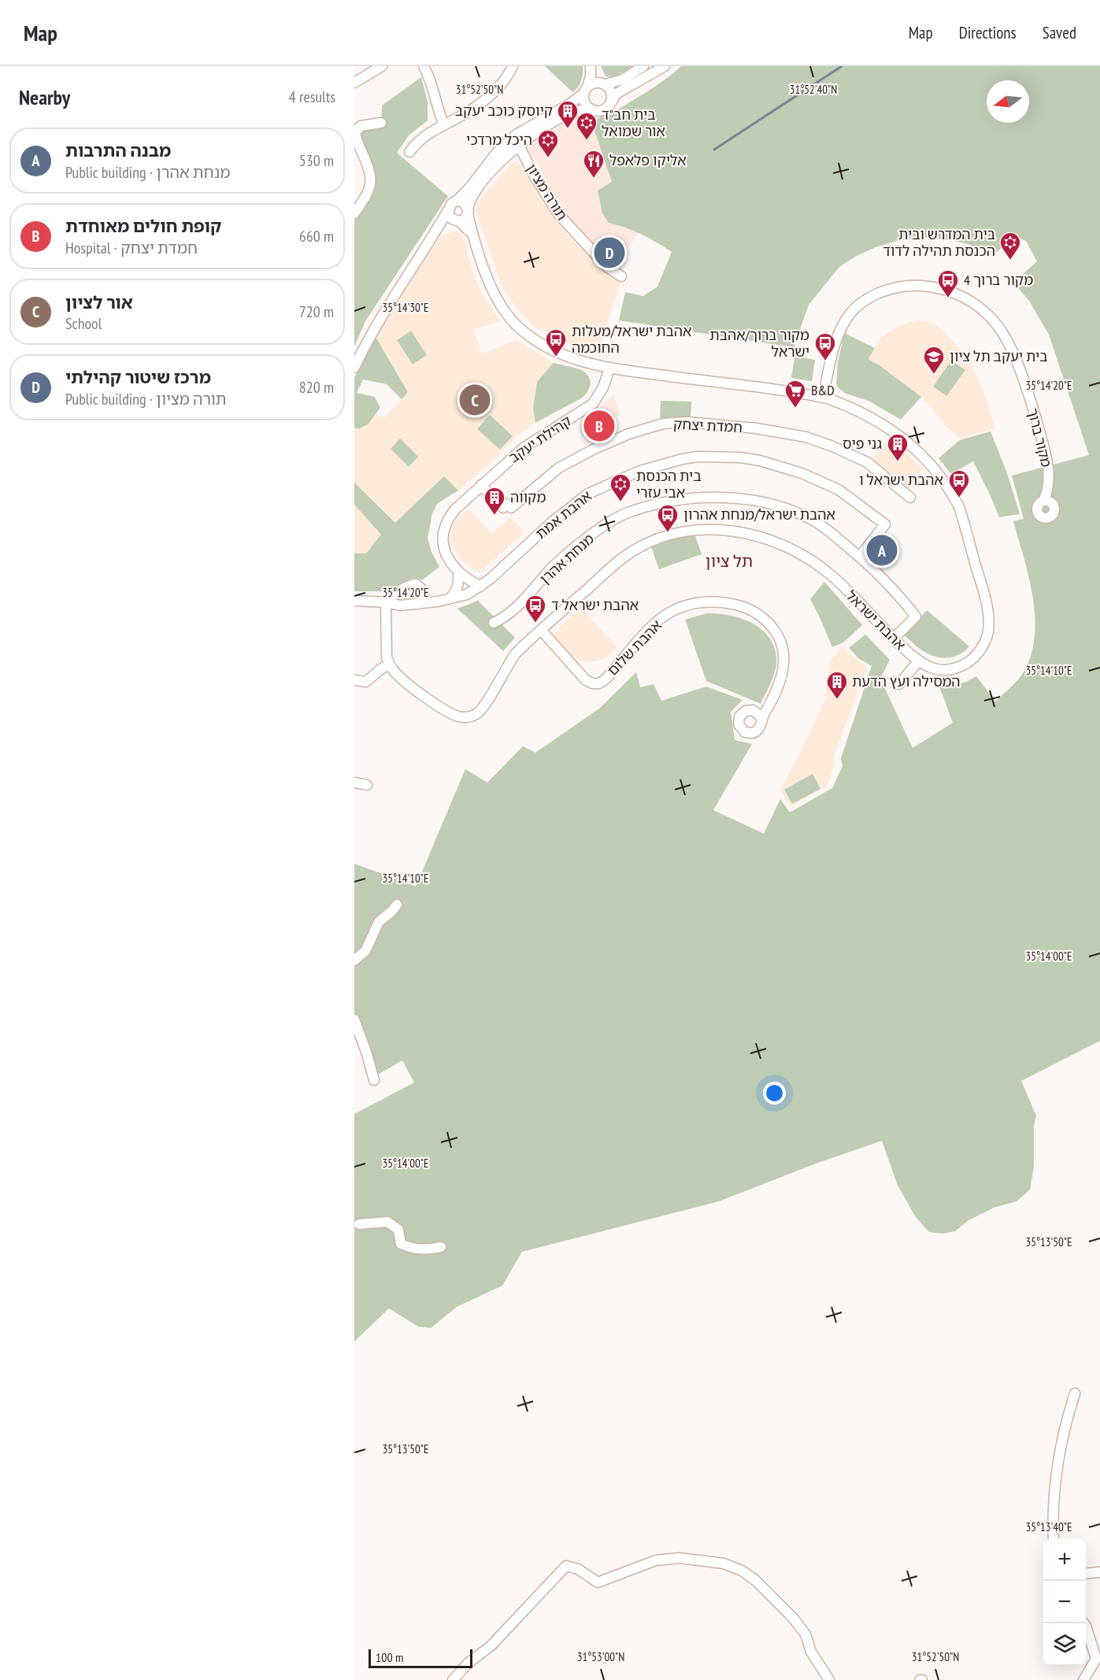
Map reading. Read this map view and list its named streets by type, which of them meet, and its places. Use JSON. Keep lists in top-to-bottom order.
{
  "streets": {
    "street": [
      "תורה מציון",
      "חמדת יצחק",
      "מקור ברוך",
      "קהילת יעקב",
      "אהבת אמת",
      "מנחת אהרן",
      "אהבת ישראל",
      "אהבת שלום"
    ]
  },
  "crossings": [
    ["חמדת יצחק", "קהילת יעקב"],
    ["מקור ברוך", "אהבת ישראל"],
    ["קהילת יעקב", "אהבת ישראל"],
    ["אהבת אמת", "מנחת אהרן"],
    ["מנחת אהרן", "אהבת ישראל"],
    ["אהבת ישראל", "אהבת שלום"]
  ],
  "districts": ["תל ציון"],
  "places": {
    "building": [
      "קיוסק כוכב יעקב",
      "גני פיס",
      "מקווה",
      "המסילה ועץ הדעת"
    ],
    "synagogue": [
      "בית חב\"ד אור שמואל",
      "היכל מרדכי",
      "בית המדרש ובית הכנסת תהילה לדוד",
      "בית הכנסת אבי עזרי"
    ],
    "restaurant": ["אליקו פלאפל"],
    "bus stop": [
      "מקור ברוך 4",
      "אהבת ישראל/מעלות החוכמה",
      "מקור ברוך/אהבת ישראל",
      "אהבת ישראל ו",
      "אהבת ישראל/מנחת אהרון",
      "אהבת ישראל ד"
    ],
    "school or university": ["בית יעקב תל ציון"],
    "supermarket": ["B&D"]
  },
  "scale_bar": "100 m",
  "north": "left",
  "page": {
    "header": "Map",
    "nav": ["Map", "Directions", "Saved"],
    "heading": ["Nearby", "4 results"],
    "list": [
      {
        "mark": "A",
        "name": "מבנה התרבות",
        "note": "Public building · מנחת אהרן",
        "value": "530 m"
      },
      {
        "mark": "B",
        "name": "קופת חולים מאוחדת",
        "note": "Hospital · חמדת יצחק",
        "value": "660 m"
      },
      {
        "mark": "C",
        "name": "אור לציון",
        "note": "School",
        "value": "720 m"
      },
      {
        "mark": "D",
        "name": "מרכז שיטור קהילתי",
        "note": "Public building · תורה מציון",
        "value": "820 m"
      }
    ],
    "pins": [
      "D",
      "C",
      "B",
      "A"
    ],
    "map_buttons": ["+", "−"],
    "scale": "100 m"
  },
  "coordinates": [
    "31°52'50\"N",
    "31°52'40\"N",
    "35°14'30\"E",
    "35°14'20\"E",
    "35°14'10\"E",
    "35°14'00\"E",
    "35°13'50\"E",
    "35°13'40\"E",
    "31°53'00\"N"
  ]
}
